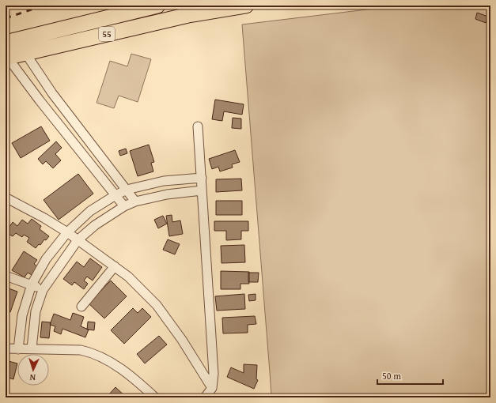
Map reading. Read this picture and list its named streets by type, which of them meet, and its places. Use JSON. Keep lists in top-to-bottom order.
{
  "streets": {
    "highway": ["55"]
  },
  "scale_bar": "50 m",
  "north": "bottom"
}
